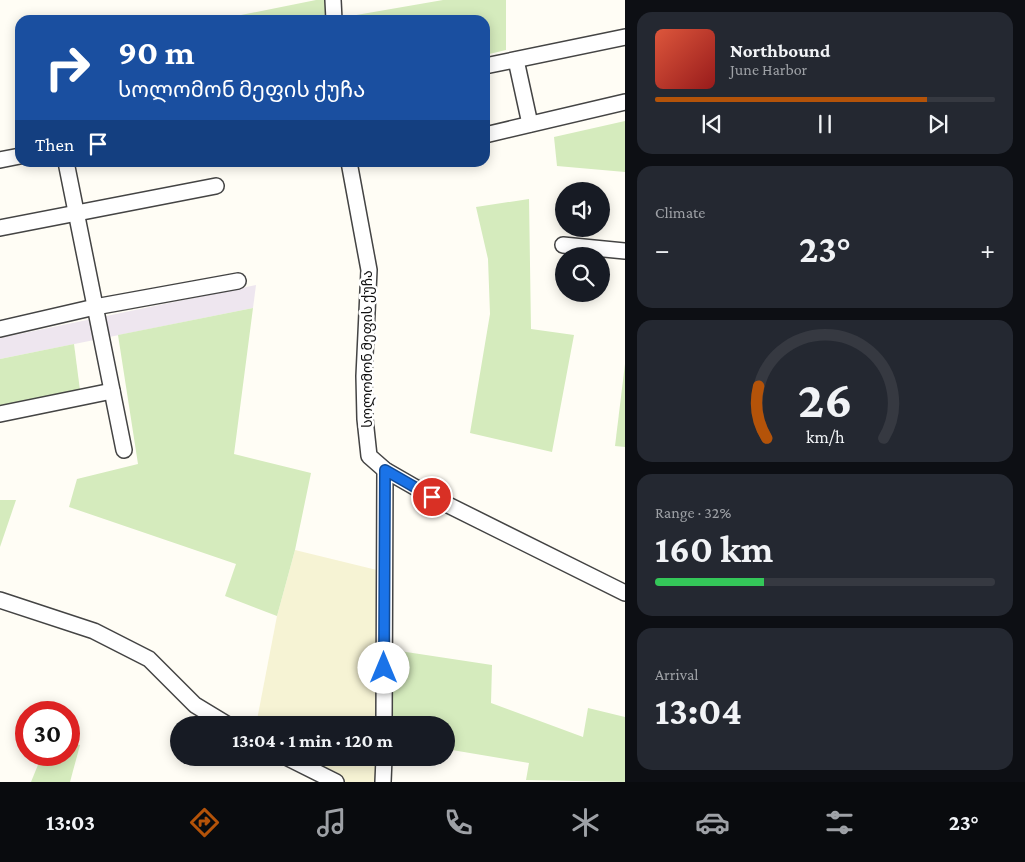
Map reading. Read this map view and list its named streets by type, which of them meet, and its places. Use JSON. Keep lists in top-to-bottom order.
{
  "streets": {
    "street": ["სოლომონ მეფის ქუჩა"]
  },
  "page": {
    "turn": ["90 m", "სოლომონ მეფის ქუჩა"],
    "song": ["Northbound", "June Harbor"],
    "then": "Then",
    "tile": [
      "Climate",
      ["Range · 32%", "160 km"],
      ["Arrival", "13:04"]
    ],
    "heat": ["−", "23°", "+"],
    "limit": "30",
    "trip": "13:04 · 1 min · 120 m",
    "tabs": ["13:03", "23°"],
    "gauge": ["26", "km/h"]
  }
}
